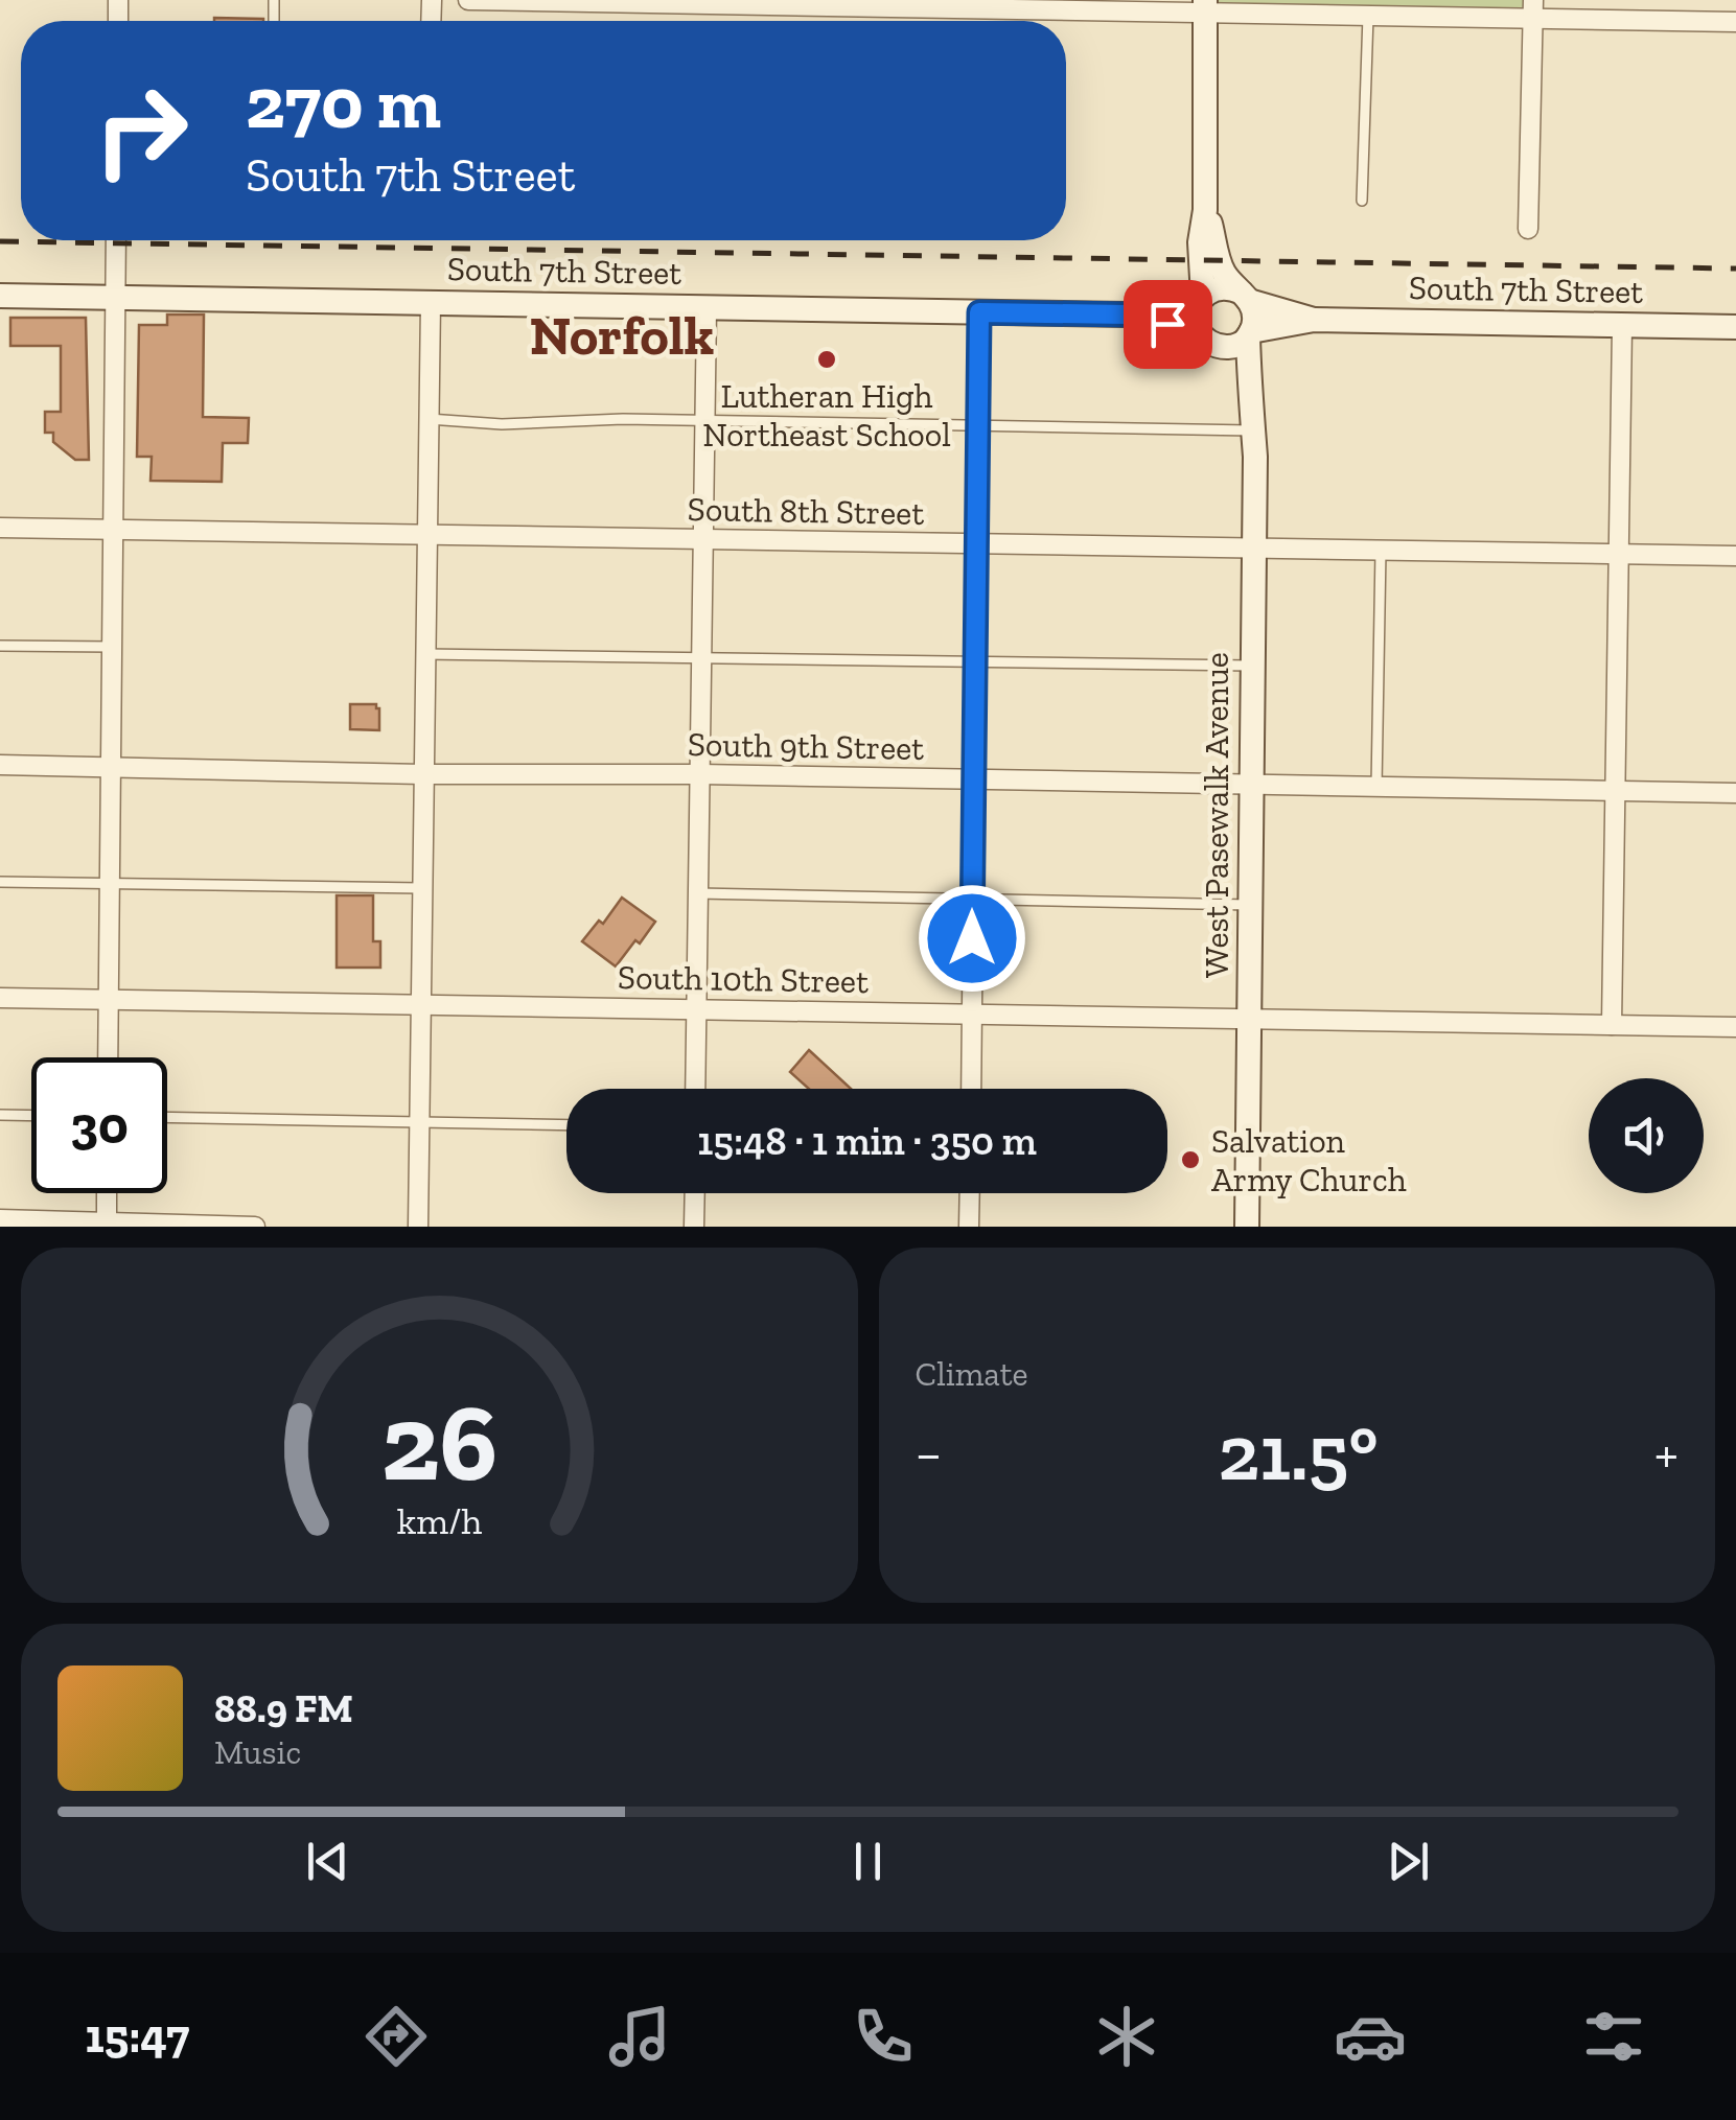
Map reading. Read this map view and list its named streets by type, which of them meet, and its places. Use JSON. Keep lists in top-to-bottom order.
{
  "streets": {
    "street": [
      "South 7th Street",
      "South 8th Street",
      "South 9th Street",
      "West Pasewalk Avenue",
      "South 10th Street"
    ]
  },
  "crossings": [
    ["South 7th Street", "West Pasewalk Avenue"],
    ["South 8th Street", "West Pasewalk Avenue"],
    ["South 9th Street", "West Pasewalk Avenue"],
    ["West Pasewalk Avenue", "South 10th Street"]
  ],
  "districts": ["Norfolk"],
  "places": ["Lutheran High Northeast School", "Salvation Army Church"],
  "page": {
    "turn": ["270 m", "South 7th Street"],
    "limit": "30",
    "trip": "15:48 · 1 min · 350 m",
    "tile": "Climate",
    "heat": ["−", "21.5°", "+"],
    "song": ["88.9 FM", "Music"],
    "tabs": "15:47",
    "gauge": ["26", "km/h"]
  }
}
